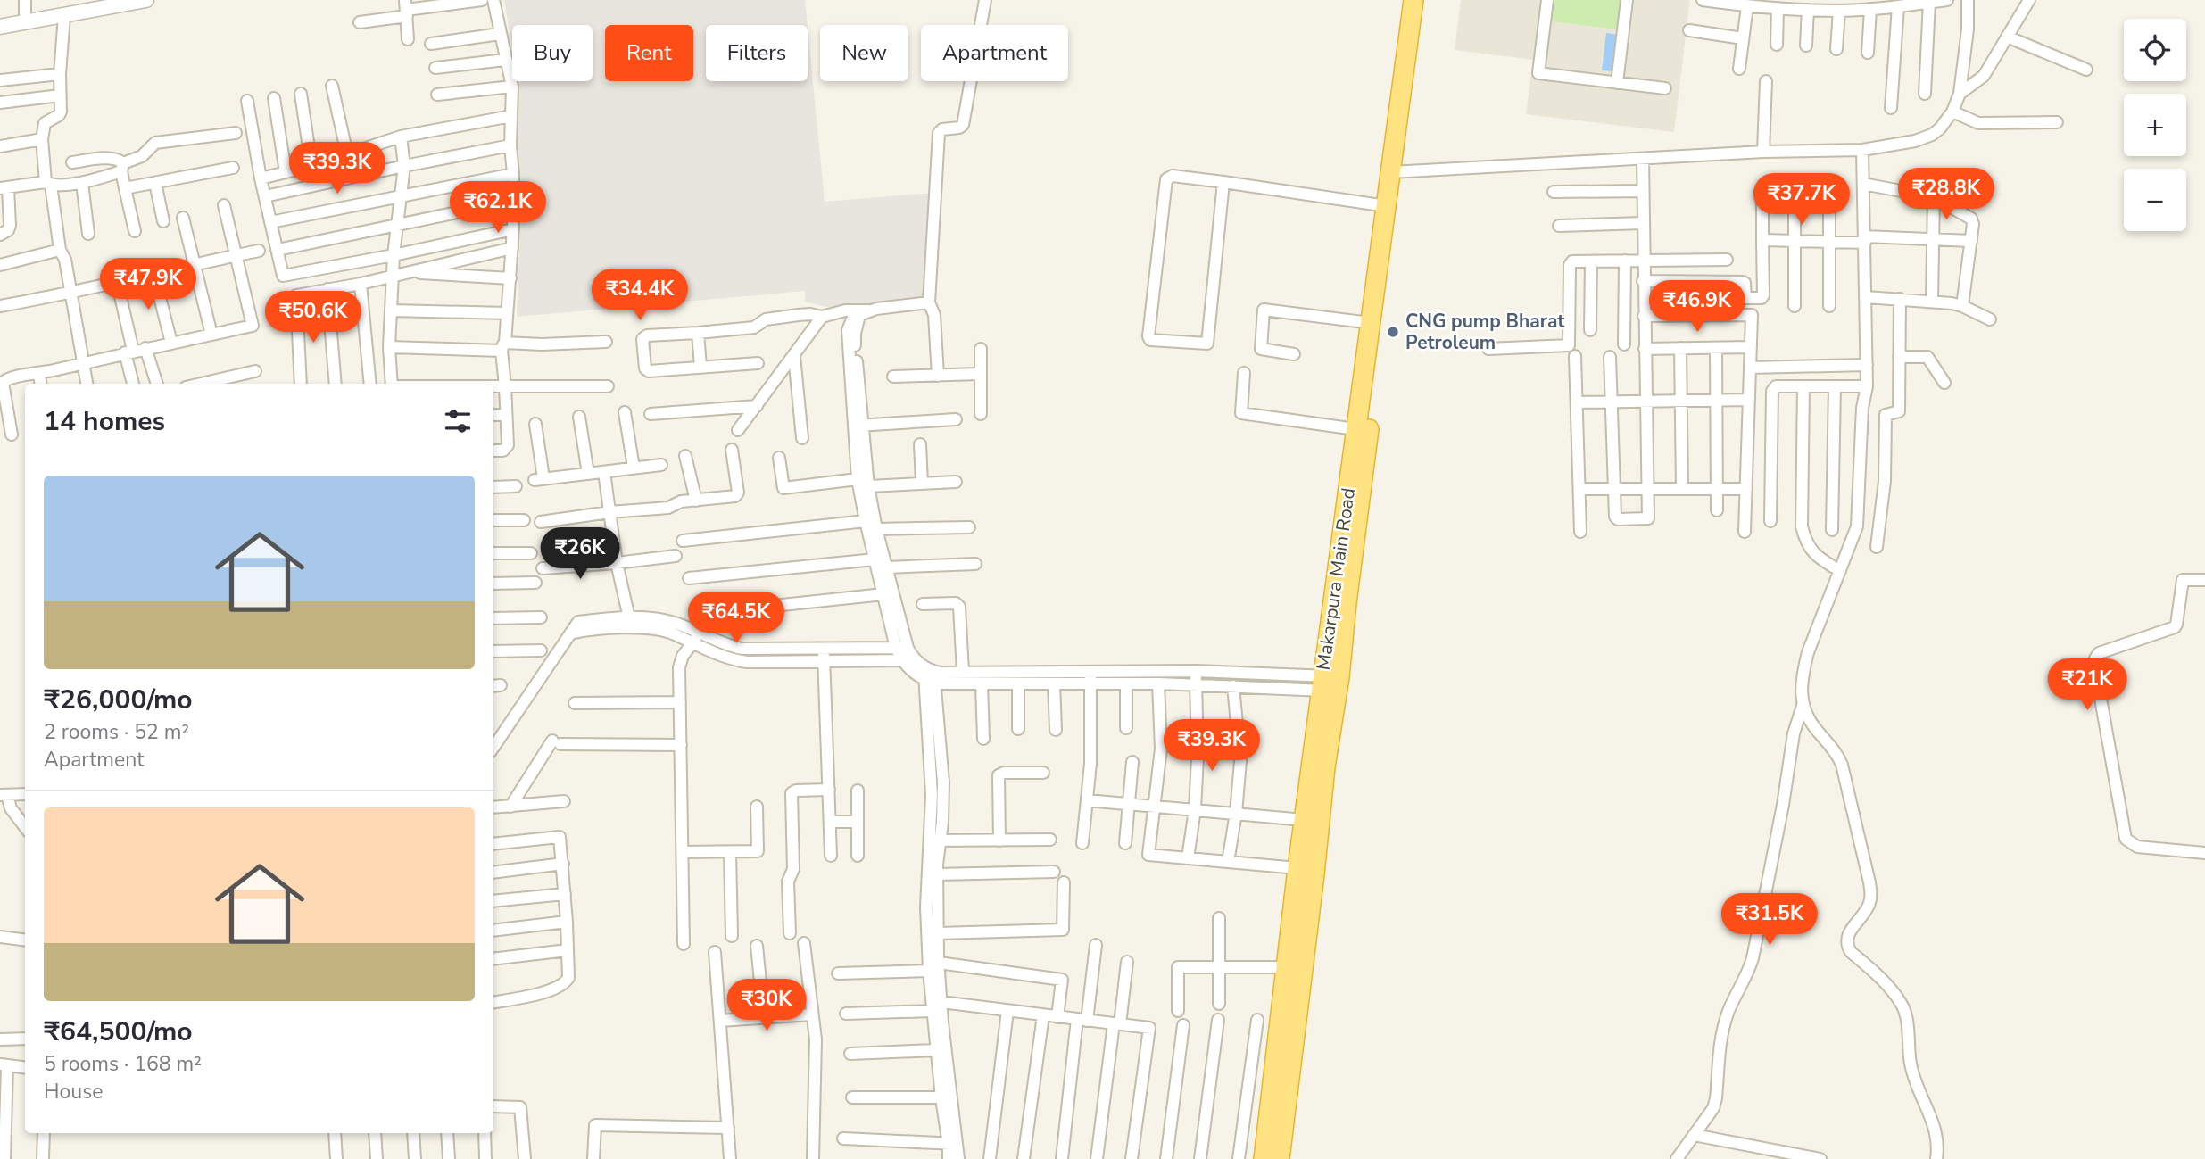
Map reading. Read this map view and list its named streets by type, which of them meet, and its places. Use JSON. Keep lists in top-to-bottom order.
{
  "streets": {
    "highway": ["Makarpura Main Road"]
  },
  "places": ["CNG pump Bharat Petroleum"],
  "page": {
    "map_buttons": ["+", "−"],
    "chip": [
      "Buy",
      "Rent",
      "Filters",
      "New",
      "Apartment"
    ],
    "price": [
      "₹39.3K",
      "₹28.8K",
      "₹37.7K",
      "₹62.1K",
      "₹47.9K",
      "₹34.4K",
      "₹46.9K",
      "₹50.6K",
      "₹26K",
      "₹64.5K",
      "₹21K",
      "₹39.3K",
      "₹31.5K",
      "₹30K"
    ],
    "heading": "14 homes",
    "list": [
      {
        "name": "₹26,000/mo",
        "note": "2 rooms · 52 m² · Apartment"
      },
      {
        "name": "₹64,500/mo",
        "note": "5 rooms · 168 m² · House"
      }
    ]
  }
}
